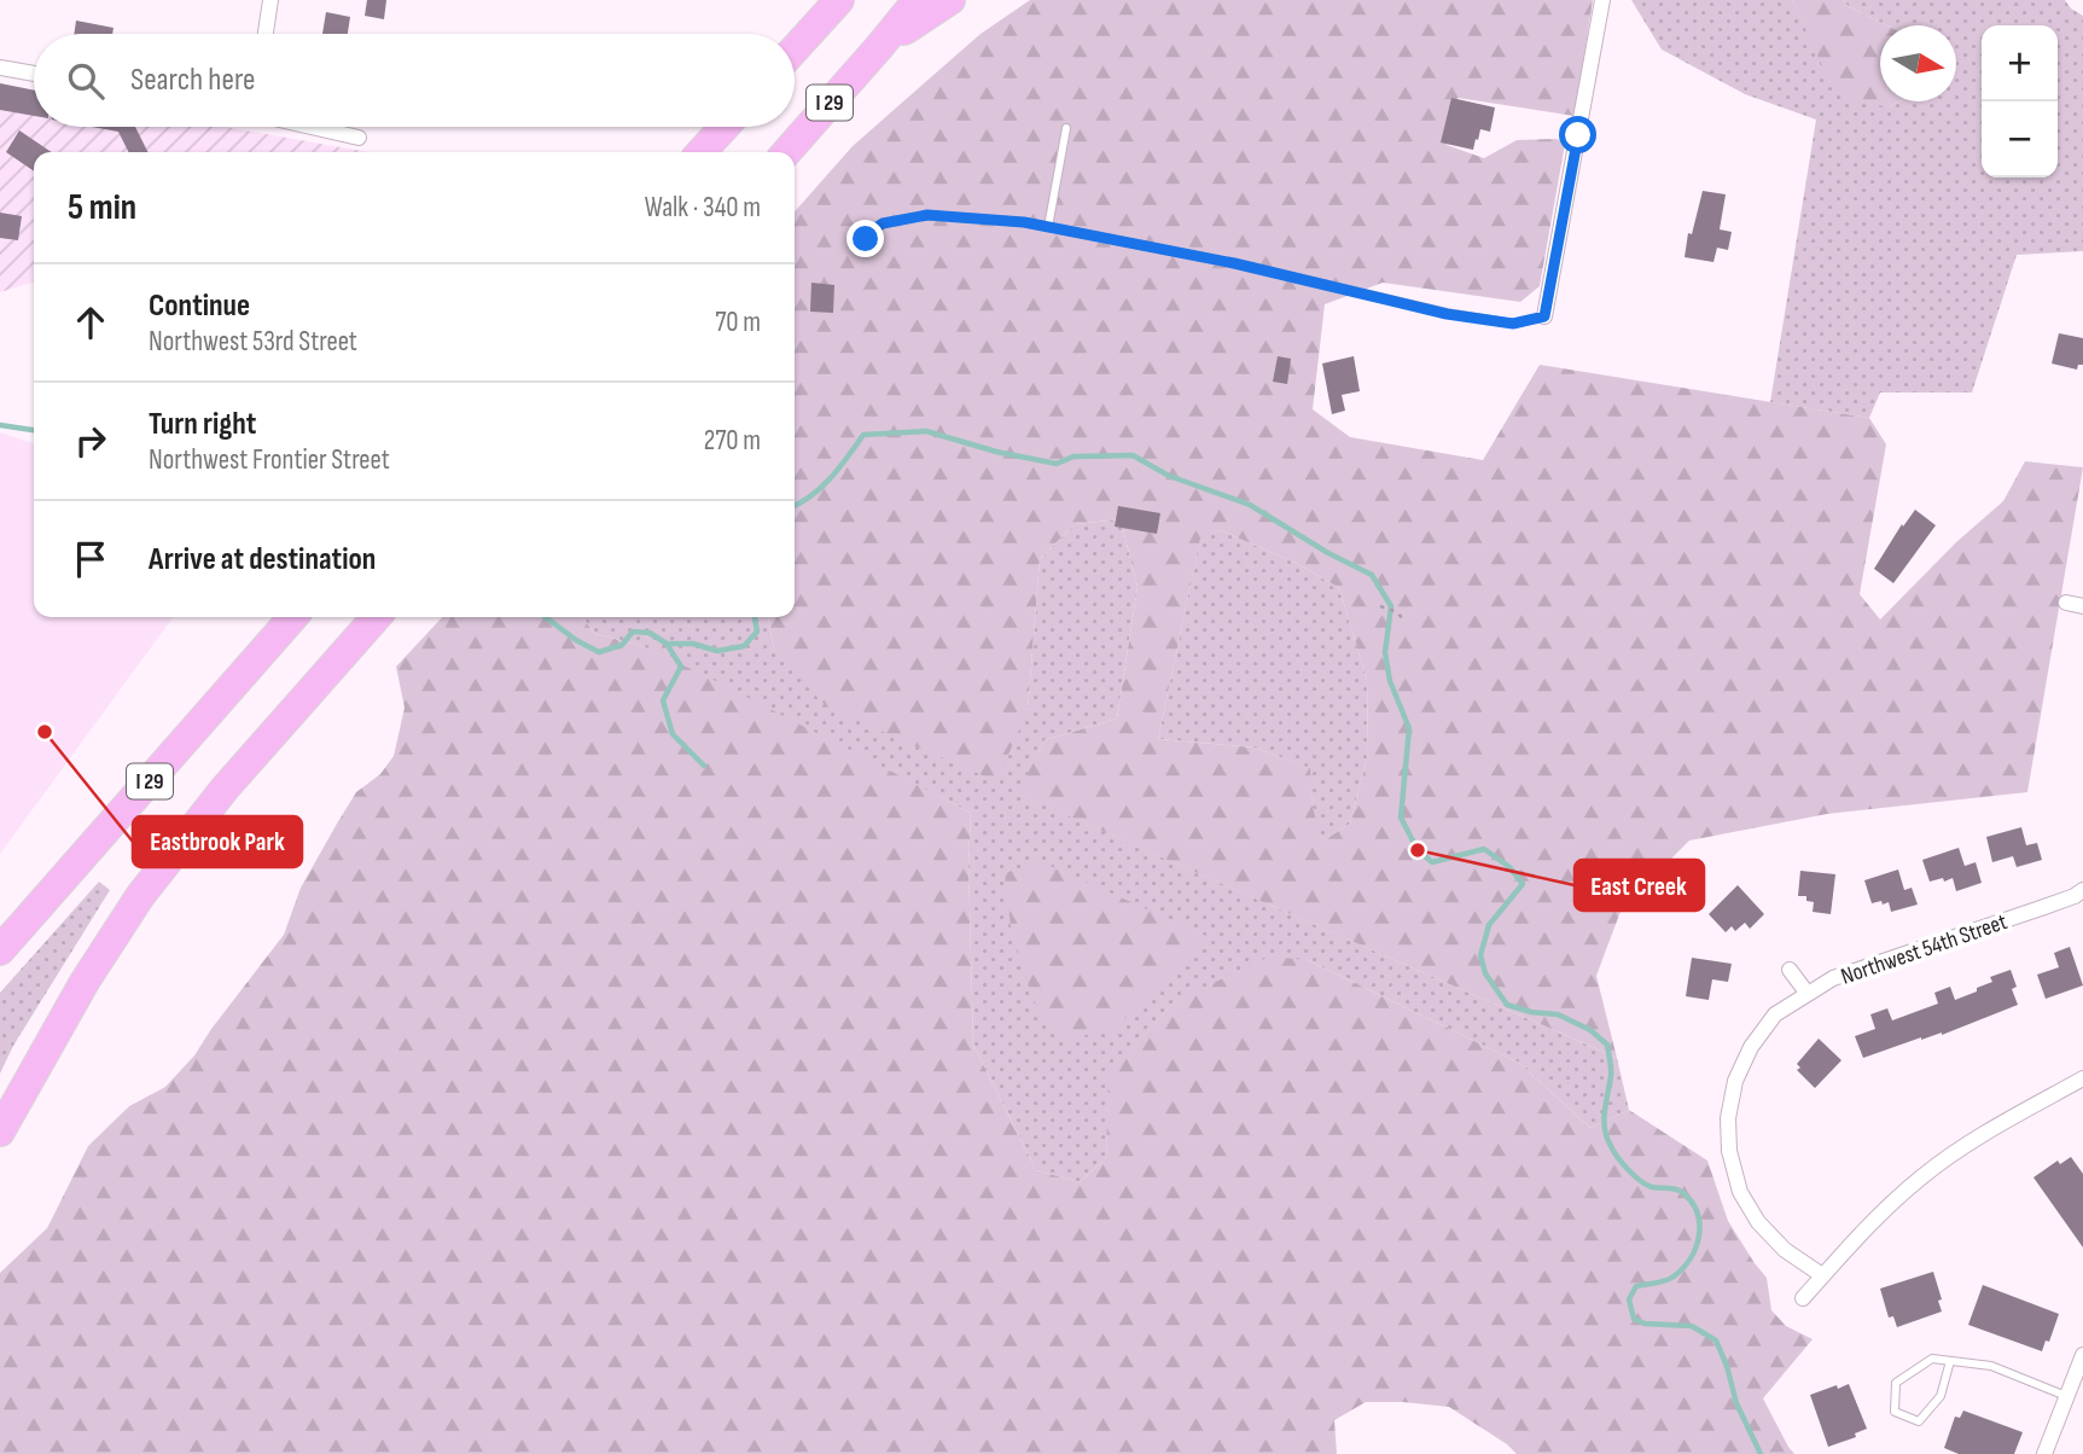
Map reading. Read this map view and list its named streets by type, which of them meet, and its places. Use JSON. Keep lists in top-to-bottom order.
{
  "streets": {
    "highway": ["I 29"],
    "street": ["Northwest 54th Street"]
  },
  "places": ["Eastbrook Park", "East Creek"],
  "north": "right",
  "page": {
    "map_buttons": ["+", "−"],
    "search": "Search here",
    "heading": ["5 min", "Walk · 340 m"],
    "list": [
      ["Continue", "Northwest 53rd Street", "70 m"],
      ["Turn right", "Northwest Frontier Street", "270 m"],
      "Arrive at destination"
    ]
  }
}
